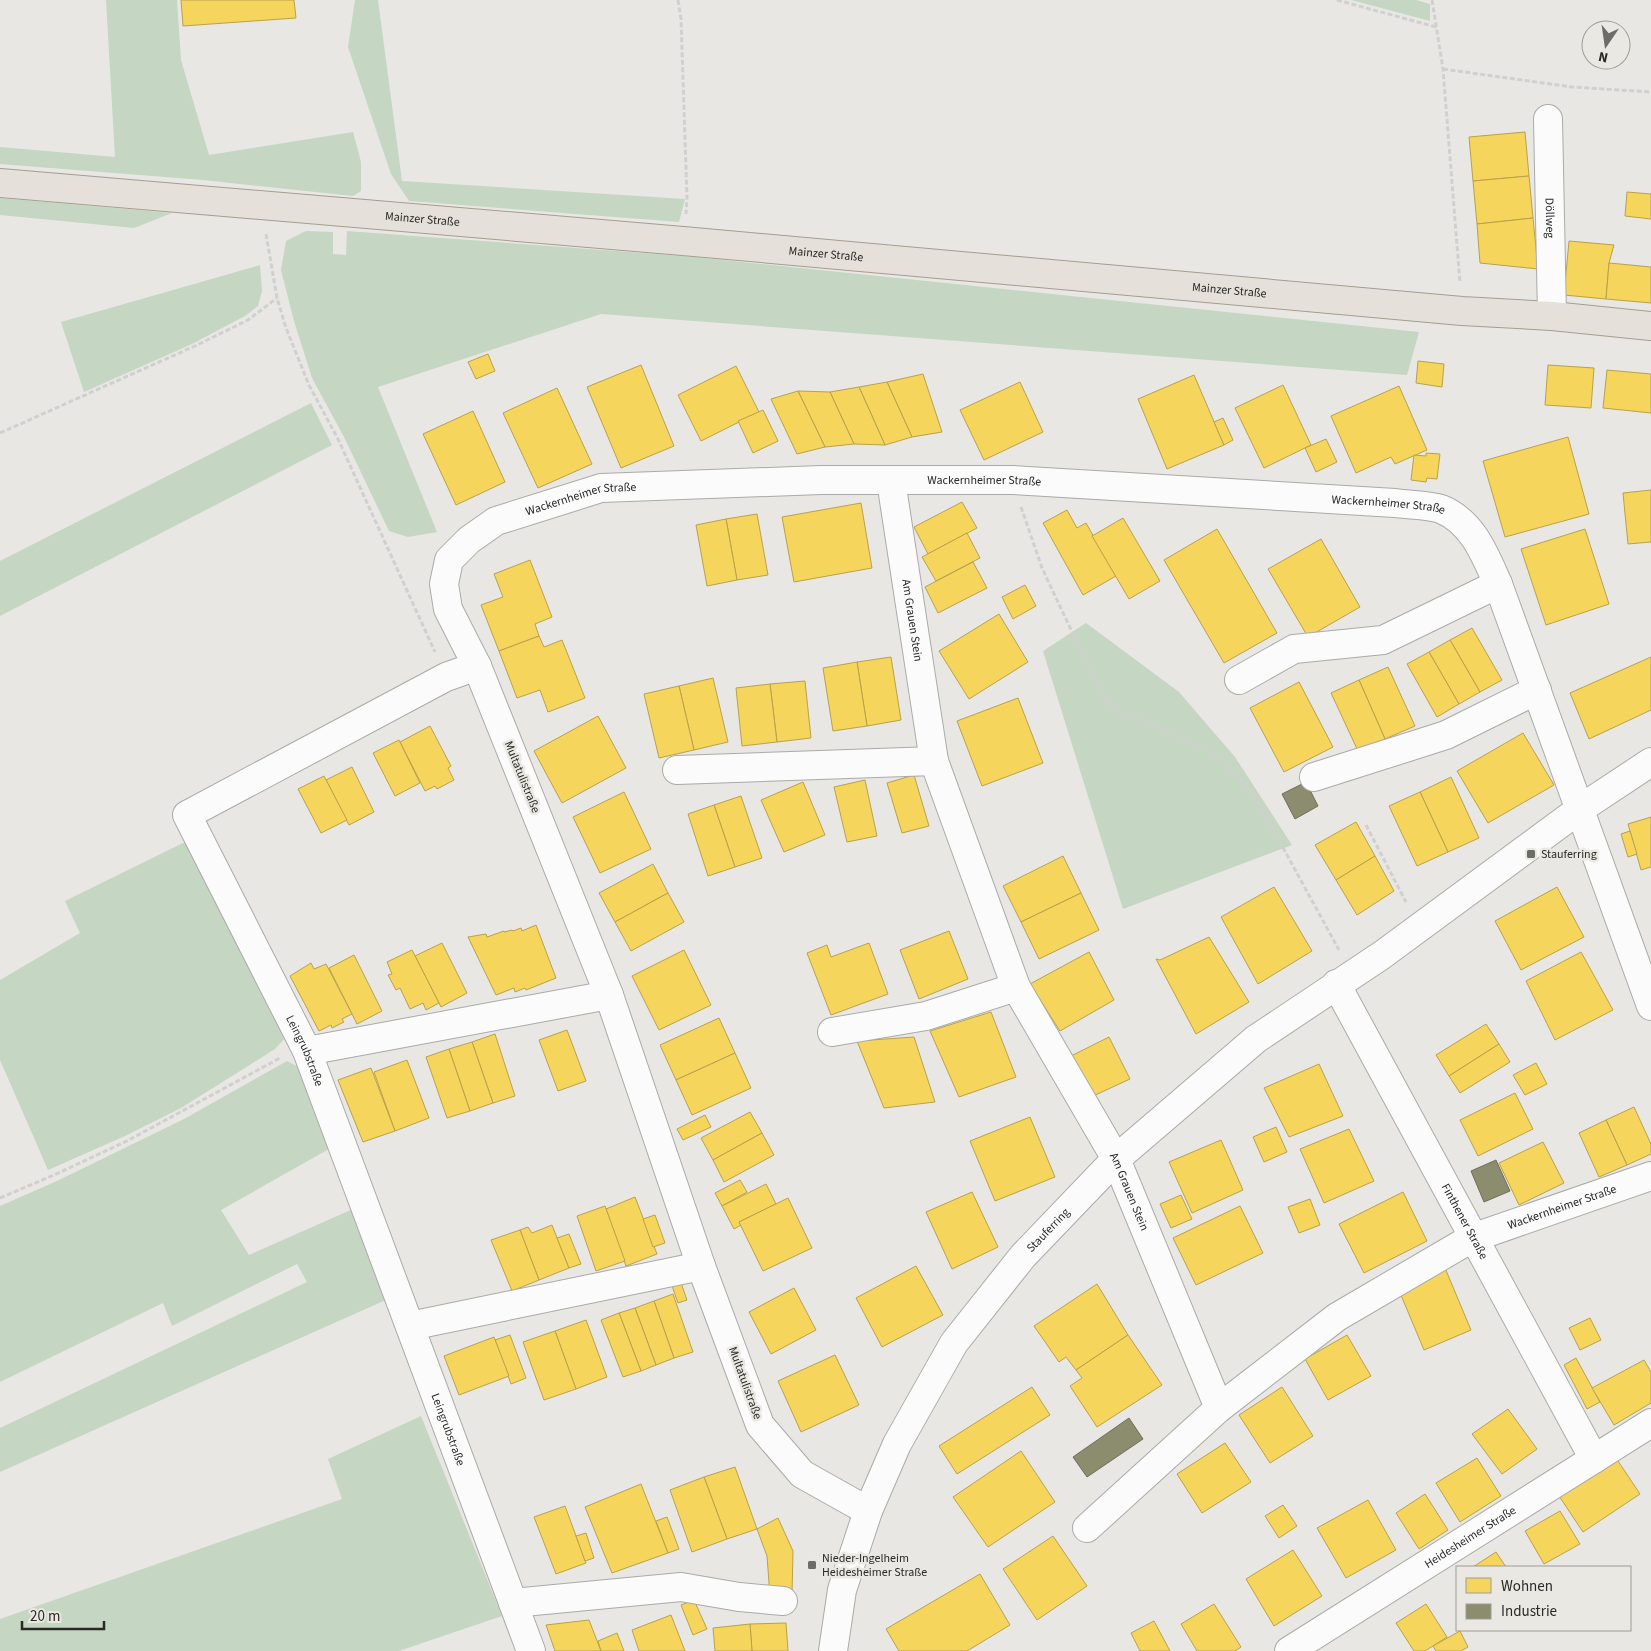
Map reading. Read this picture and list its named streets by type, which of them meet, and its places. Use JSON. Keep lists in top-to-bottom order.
{
  "streets": {
    "main road": ["Mainzer Straße"],
    "street": [
      "Döllweg",
      "Wackernheimer Straße",
      "Am Grauen Stein",
      "Multatulistraße",
      "Leingrubstraße",
      "Finthener Straße",
      "Stauferring",
      "Heidesheimer Straße"
    ]
  },
  "crossings": [
    ["Döllweg", "Mainzer Straße"],
    ["Wackernheimer Straße", "Am Grauen Stein"],
    ["Wackernheimer Straße", "Multatulistraße"],
    ["Wackernheimer Straße", "Finthener Straße"],
    ["Wackernheimer Straße", "Stauferring"],
    ["Am Grauen Stein", "Stauferring"],
    ["Multatulistraße", "Leingrubstraße"],
    ["Multatulistraße", "Stauferring"],
    ["Finthener Straße", "Stauferring"],
    ["Finthener Straße", "Heidesheimer Straße"]
  ],
  "places": {
    "transit": ["Stauferring", "Nieder-Ingelheim Heidesheimer Straße"]
  },
  "legend": ["Wohnen", "Industrie"],
  "scale_bar": "20 m",
  "north": "bottom"
}
